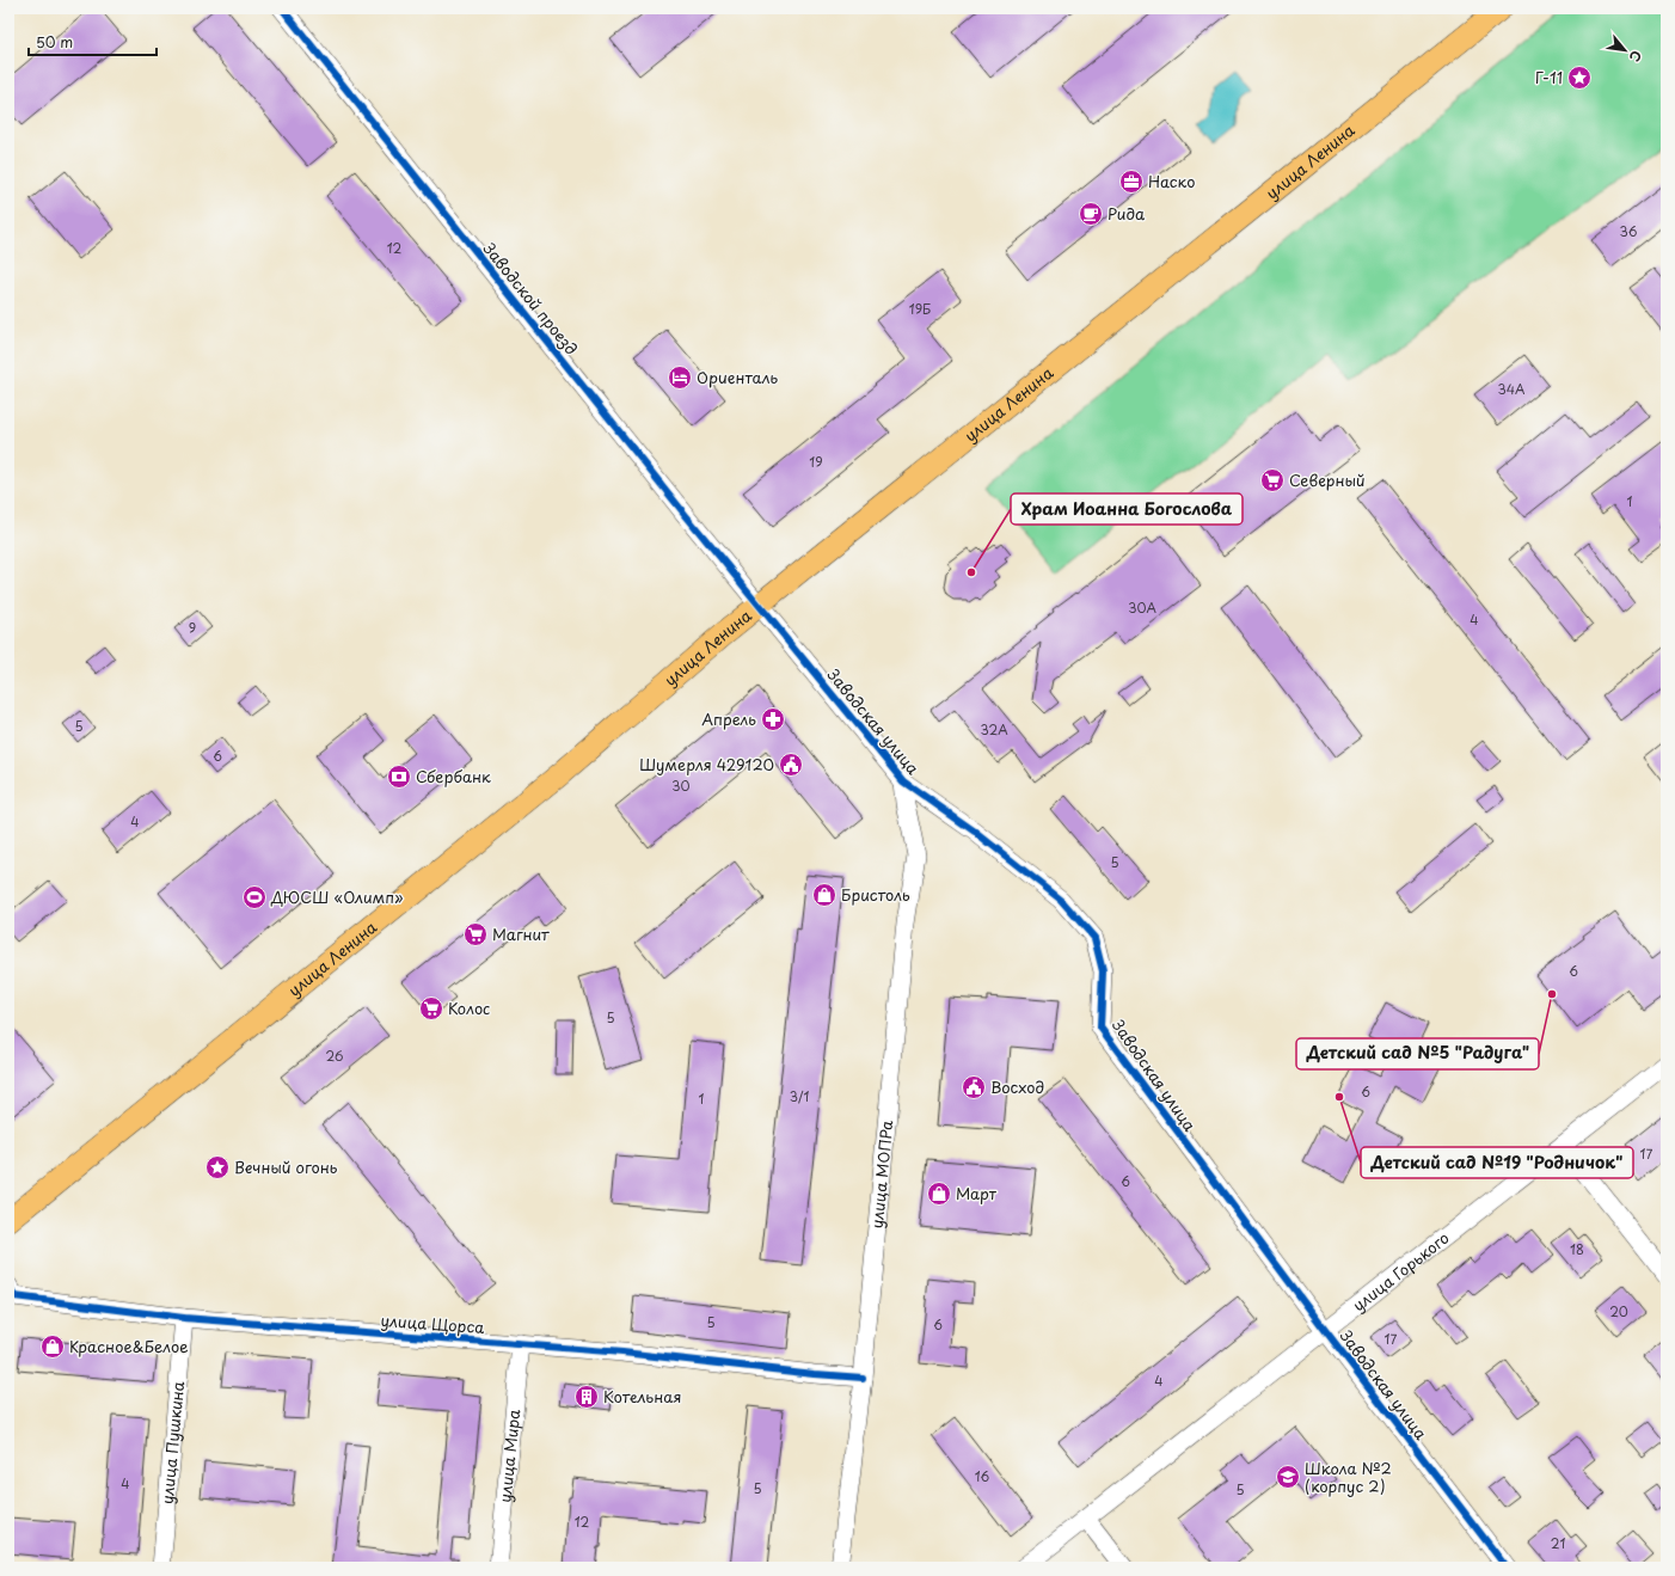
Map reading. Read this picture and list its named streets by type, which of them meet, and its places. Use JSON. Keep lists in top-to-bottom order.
{
  "streets": {
    "main road": ["улица Ленина"],
    "street": [
      "Заводской проезд",
      "Заводская улица",
      "улица МОПРа",
      "улица Горького",
      "улица Щорса",
      "улица Пушкина",
      "улица Мира"
    ]
  },
  "crossings": [
    ["улица Ленина", "Заводской проезд"],
    ["улица Ленина", "Заводская улица"],
    ["Заводской проезд", "Заводская улица"],
    ["Заводская улица", "улица МОПРа"],
    ["Заводская улица", "улица Горького"],
    ["улица МОПРа", "улица Щорса"],
    ["улица Щорса", "улица Пушкина"],
    ["улица Щорса", "улица Мира"]
  ],
  "places": {
    "place": ["Г-11", "Вечный огонь"],
    "office": ["Наско"],
    "cafe": ["Рида"],
    "hotel": ["Ориенталь"],
    "supermarket": ["Северный", "Магнит", "Колос"],
    "other": ["Храм Иоанна Богослова", "Детский сад №5 \"Радуга\"", "Детский сад №19 \"Родничок\""],
    "pharmacy": ["Апрель"],
    "public building": ["Шумерля 429120", "Восход"],
    "bank": ["Сбербанк"],
    "shop": ["Бристоль", "Март", "Красное&Белое"],
    "sports": ["ДЮСШ «Олимп»"],
    "building": ["Котельная"],
    "school or university": ["Школа №2 (корпус 2)"]
  },
  "house_numbers": [
    "36",
    "12",
    "19Б",
    "34А",
    "19",
    "1",
    "30А",
    "4",
    "9",
    "5",
    "32А",
    "6",
    "30",
    "4",
    "5",
    "6",
    "5",
    "26",
    "6",
    "3/1",
    "1",
    "17",
    "6",
    "18",
    "20",
    "5",
    "6",
    "17",
    "4",
    "16",
    "4",
    "5",
    "5",
    "12",
    "21"
  ],
  "scale_bar": "50 m",
  "north": "bottom right"
}
